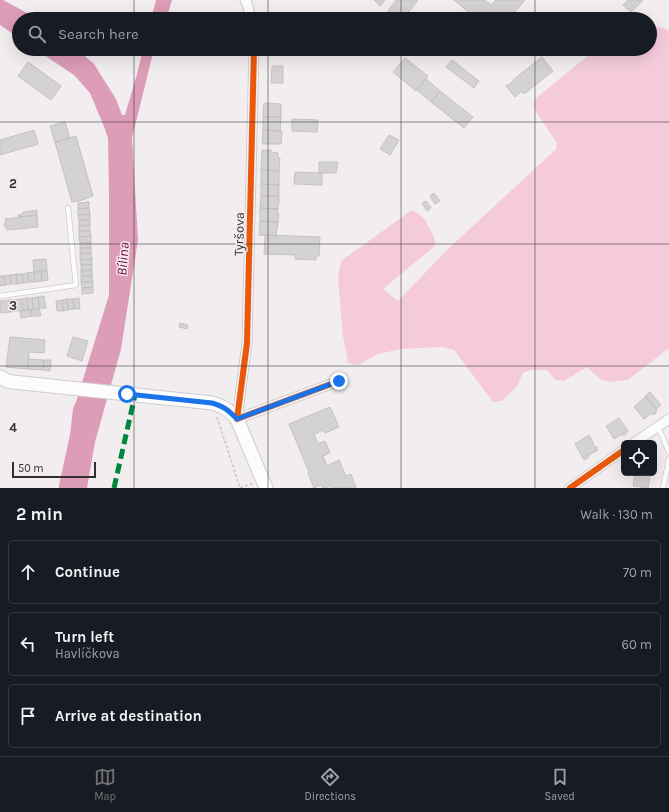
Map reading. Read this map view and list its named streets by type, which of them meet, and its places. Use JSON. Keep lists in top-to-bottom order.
{
  "streets": {
    "street": ["Tyršova"]
  },
  "water": ["Bílina"],
  "scale_bar": "50 m",
  "page": {
    "search": "Search here",
    "scale": "50 m",
    "heading": ["2 min", "Walk · 130 m"],
    "list": [
      ["Continue", "70 m"],
      ["Turn left", "Havlíčkova", "60 m"],
      "Arrive at destination"
    ],
    "nav": ["Map", "Directions", "Saved"]
  },
  "grid": {
    "rows": ["2", "3", "4"]
  }
}
